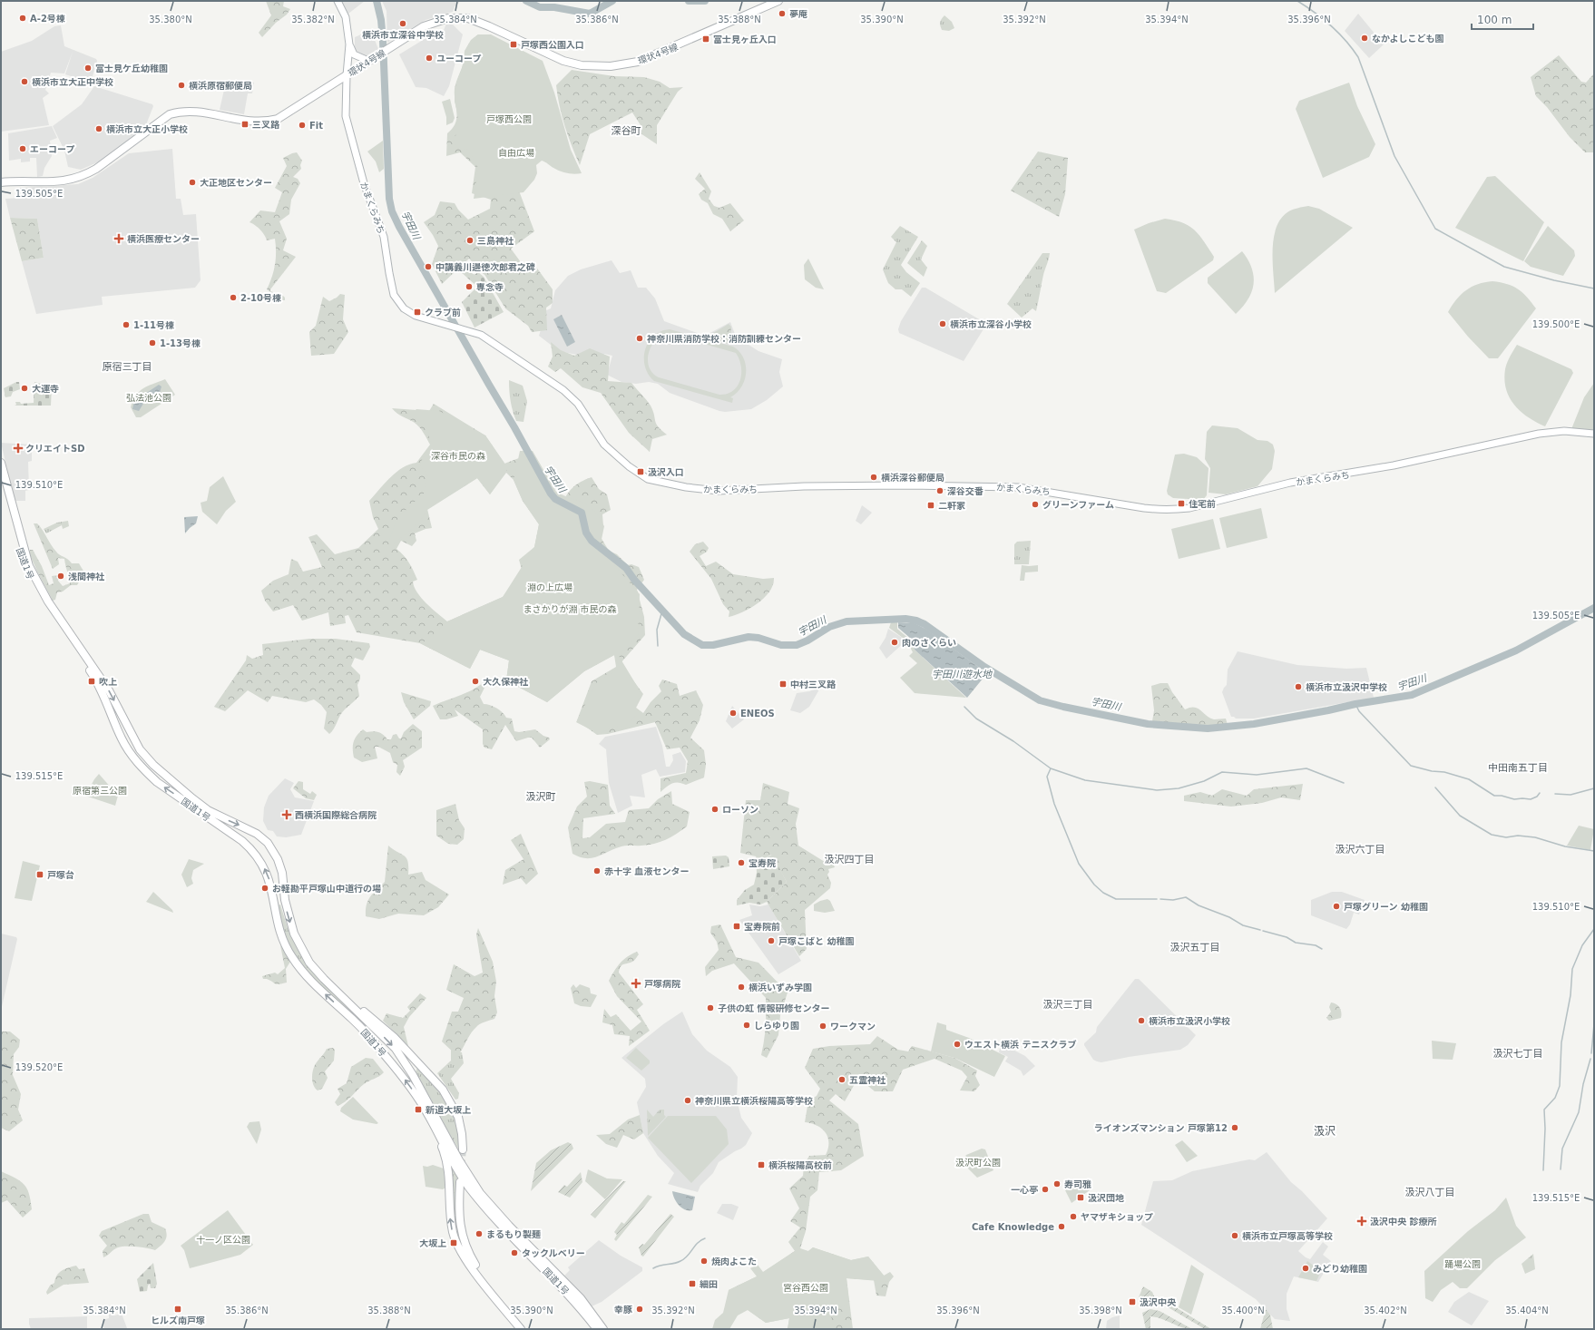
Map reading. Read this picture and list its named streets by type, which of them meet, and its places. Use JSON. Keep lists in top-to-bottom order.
{
  "streets": {
    "main road": ["環状4号線", "かまくらみち", "国道1号"]
  },
  "crossings": [
    ["環状4号線", "かまくらみち"]
  ],
  "districts": [
    "深谷町",
    "原宿三丁目",
    "中田南五丁目",
    "汲沢町",
    "汲沢六丁目",
    "汲沢四丁目",
    "汲沢五丁目",
    "汲沢三丁目",
    "汲沢七丁目",
    "汲沢",
    "汲沢八丁目"
  ],
  "water": ["宇田川", "宇田川遊水地"],
  "parks": [
    "戸塚西公園",
    "自由広場",
    "弘法池公園",
    "深谷市民の森",
    "淵の上広場",
    "まさかりが淵 市民の森",
    "原宿第三公園",
    "汲沢町公園",
    "十一ノ区公園",
    "踊場公園",
    "宮谷西公園"
  ],
  "places": {
    "other": [
      "夢庵",
      "A-2号棟",
      "横浜市立深谷中学校",
      "なかよしこども園",
      "ユーコープ",
      "富士見ケ丘幼稚園",
      "横浜市立大正中学校",
      "横浜原宿郵便局",
      "Fit",
      "横浜市立大正小学校",
      "エーコープ",
      "大正地区センター",
      "三島神社",
      "中講義川邉徳次郎君之碑",
      "専念寺",
      "2-10号棟",
      "横浜市立深谷小学校",
      "1-11号棟",
      "神奈川県消防学校：消防訓練センター",
      "1-13号棟",
      "大運寺",
      "横浜深谷郵便局",
      "深谷交番",
      "グリーンファーム",
      "浅間神社",
      "肉のさくらい",
      "大久保神社",
      "横浜市立汲沢中学校",
      "ENEOS",
      "ローソン",
      "宝寿院",
      "赤十字 血液センター",
      "お軽勘平戸塚山中道行の場",
      "戸塚グリーン 幼稚園",
      "戸塚こばと 幼稚園",
      "横浜いずみ学園",
      "子供の虹 情報研修センター",
      "横浜市立汲沢小学校",
      "しらゆり園",
      "ワークマン",
      "ウエスト横浜 テニスクラブ",
      "五霊神社",
      "神奈川県立横浜桜陽高等学校",
      "ライオンズマンション 戸塚第12",
      "寿司雅",
      "一心亭",
      "ヤマザキショップ",
      "Cafe Knowledge",
      "まるもり製麺",
      "横浜市立戸塚高等学校",
      "タックルベリー",
      "焼肉よこた",
      "みどり幼稚園",
      "幸豚"
    ],
    "transit": [
      "富士見ヶ丘入口",
      "戸塚西公園入口",
      "三叉路",
      "クラブ前",
      "汲沢入口",
      "住宅前",
      "二軒家",
      "吹上",
      "中村三叉路",
      "戸塚台",
      "宝寿院前",
      "新道大坂上",
      "横浜桜陽高校前",
      "汲沢団地",
      "大坂上",
      "細田",
      "汲沢中央",
      "ヒルズ南戸塚"
    ],
    "health": [
      "横浜医療センター",
      "クリエイトSD",
      "西横浜国際総合病院",
      "戸塚病院",
      "汲沢中央 診療所"
    ]
  },
  "scale_bar": "100 m",
  "coordinates": [
    "35.380°N",
    "35.382°N",
    "35.384°N",
    "35.386°N",
    "35.388°N",
    "35.390°N",
    "35.392°N",
    "35.394°N",
    "35.396°N",
    "139.505°E",
    "139.500°E",
    "139.510°E",
    "139.515°E",
    "139.520°E",
    "35.398°N",
    "35.400°N",
    "35.402°N",
    "35.404°N"
  ]
}
